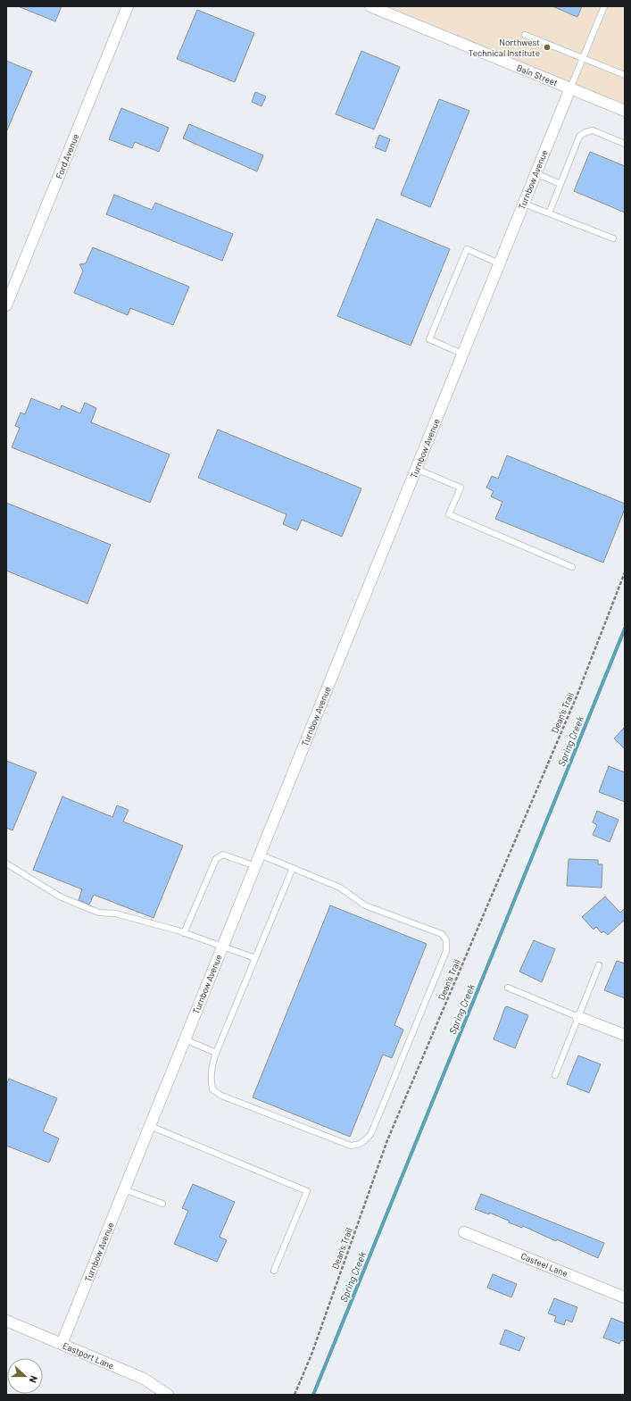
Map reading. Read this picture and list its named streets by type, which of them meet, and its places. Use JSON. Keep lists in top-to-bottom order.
{
  "streets": {
    "street": [
      "Bain Street",
      "Ford Avenue",
      "Turnbow Avenue",
      "Casteel Lane",
      "Eastport Lane"
    ],
    "path": ["Dean's Trail"]
  },
  "crossings": [
    ["Bain Street", "Turnbow Avenue"],
    ["Turnbow Avenue", "Eastport Lane"]
  ],
  "water": ["Spring Creek"],
  "places": ["Northwest Technical Institute"],
  "north": "right"
}
